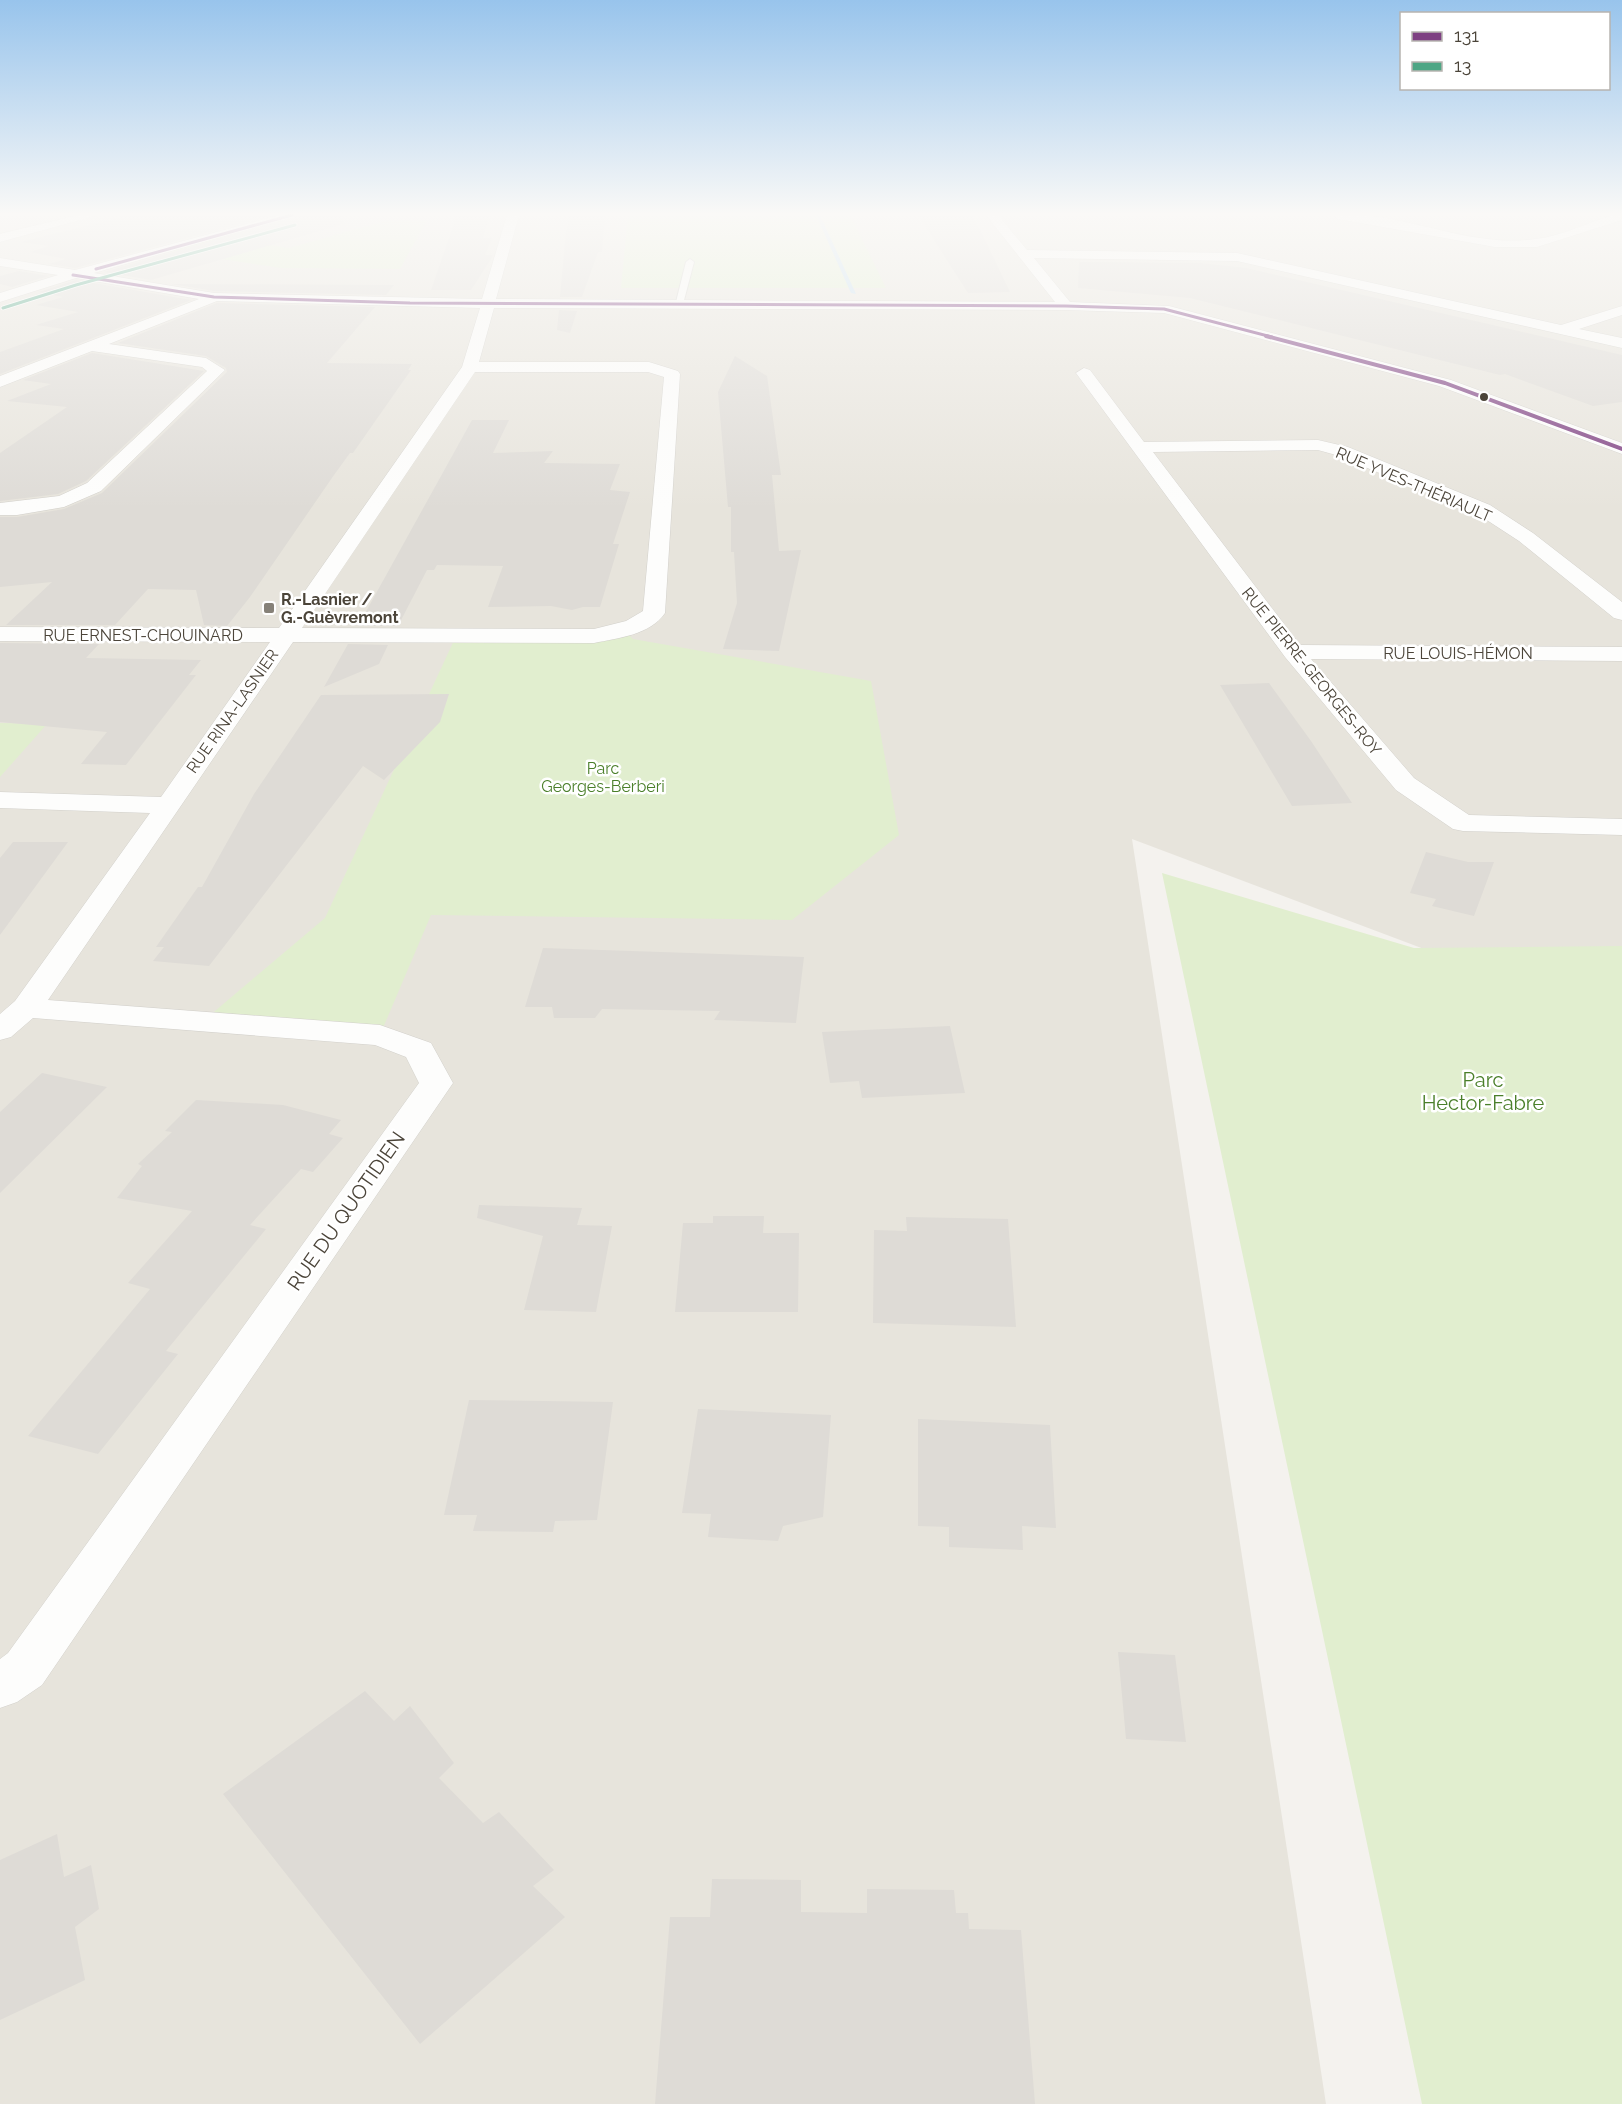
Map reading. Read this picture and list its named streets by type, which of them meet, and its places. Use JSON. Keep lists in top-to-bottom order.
{
  "streets": {
    "street": [
      "RUE YVES-THÉRIAULT",
      "RUE ERNEST-CHOUINARD",
      "RUE LOUIS-HÉMON",
      "RUE PIERRE-GEORGES-ROY",
      "RUE RINA-LASNIER",
      "RUE DU QUOTIDIEN"
    ]
  },
  "crossings": [
    ["RUE YVES-THÉRIAULT", "RUE PIERRE-GEORGES-ROY"],
    ["RUE ERNEST-CHOUINARD", "RUE RINA-LASNIER"],
    ["RUE LOUIS-HÉMON", "RUE PIERRE-GEORGES-ROY"],
    ["RUE RINA-LASNIER", "RUE DU QUOTIDIEN"]
  ],
  "parks": ["Parc Georges-Berberi", "Parc Hector-Fabre"],
  "places": {
    "transit": ["R.-Lasnier / G.-Guèvremont"]
  },
  "lines": ["transit line 131"],
  "legend": ["131", "13"]
}
